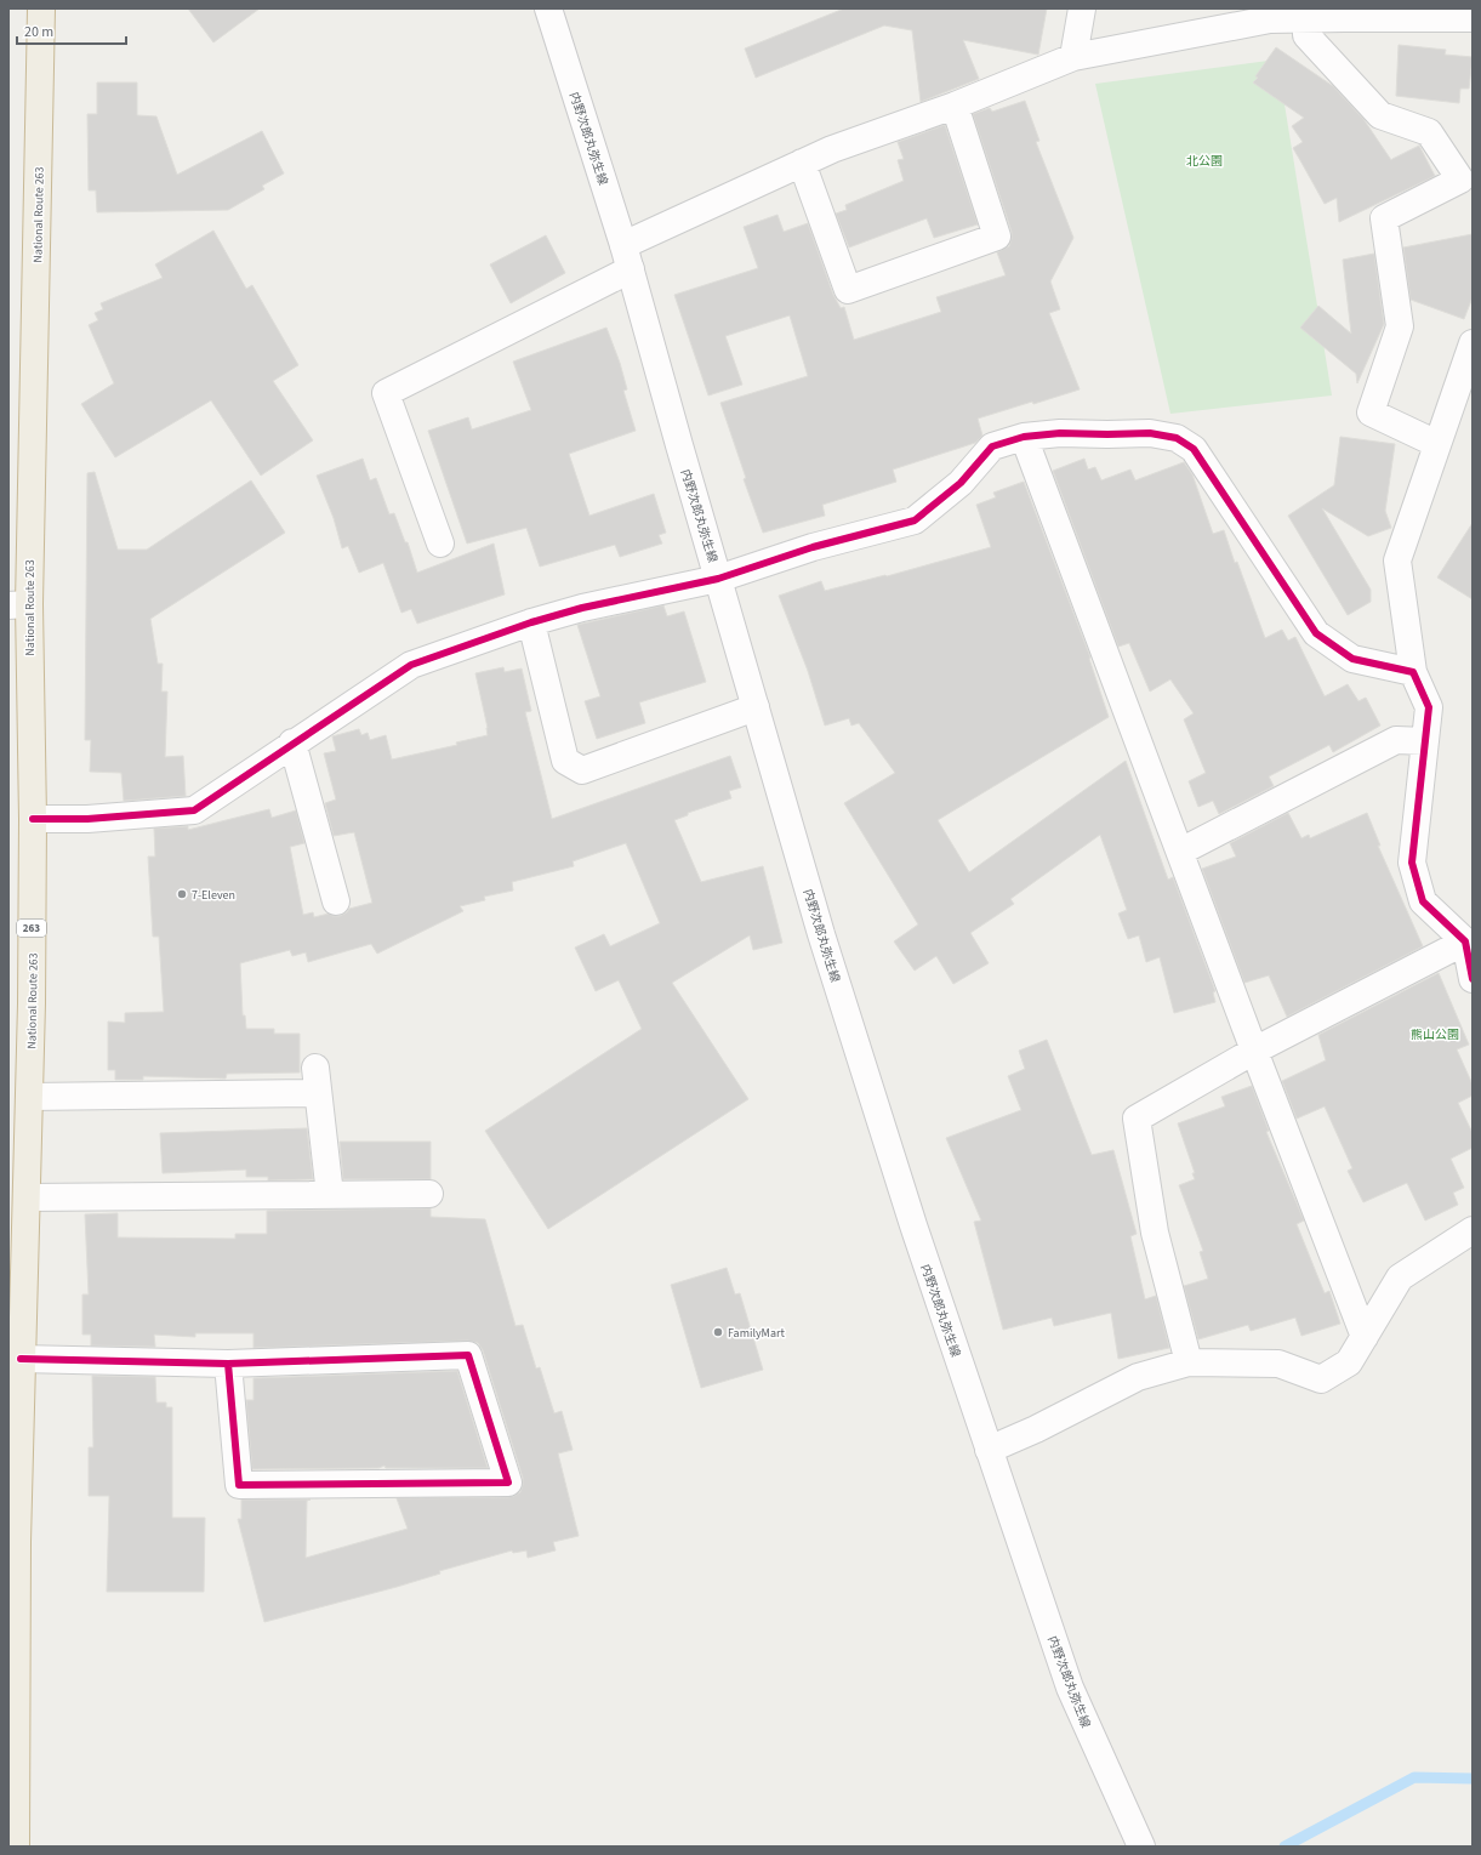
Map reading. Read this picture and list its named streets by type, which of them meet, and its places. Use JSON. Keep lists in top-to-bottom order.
{
  "streets": {
    "highway": ["National Route 263", "263"],
    "street": ["内野次郎丸弥生線"]
  },
  "parks": ["北公園", "熊山公園"],
  "places": ["7-Eleven", "FamilyMart"],
  "scale_bar": "20 m"
}
